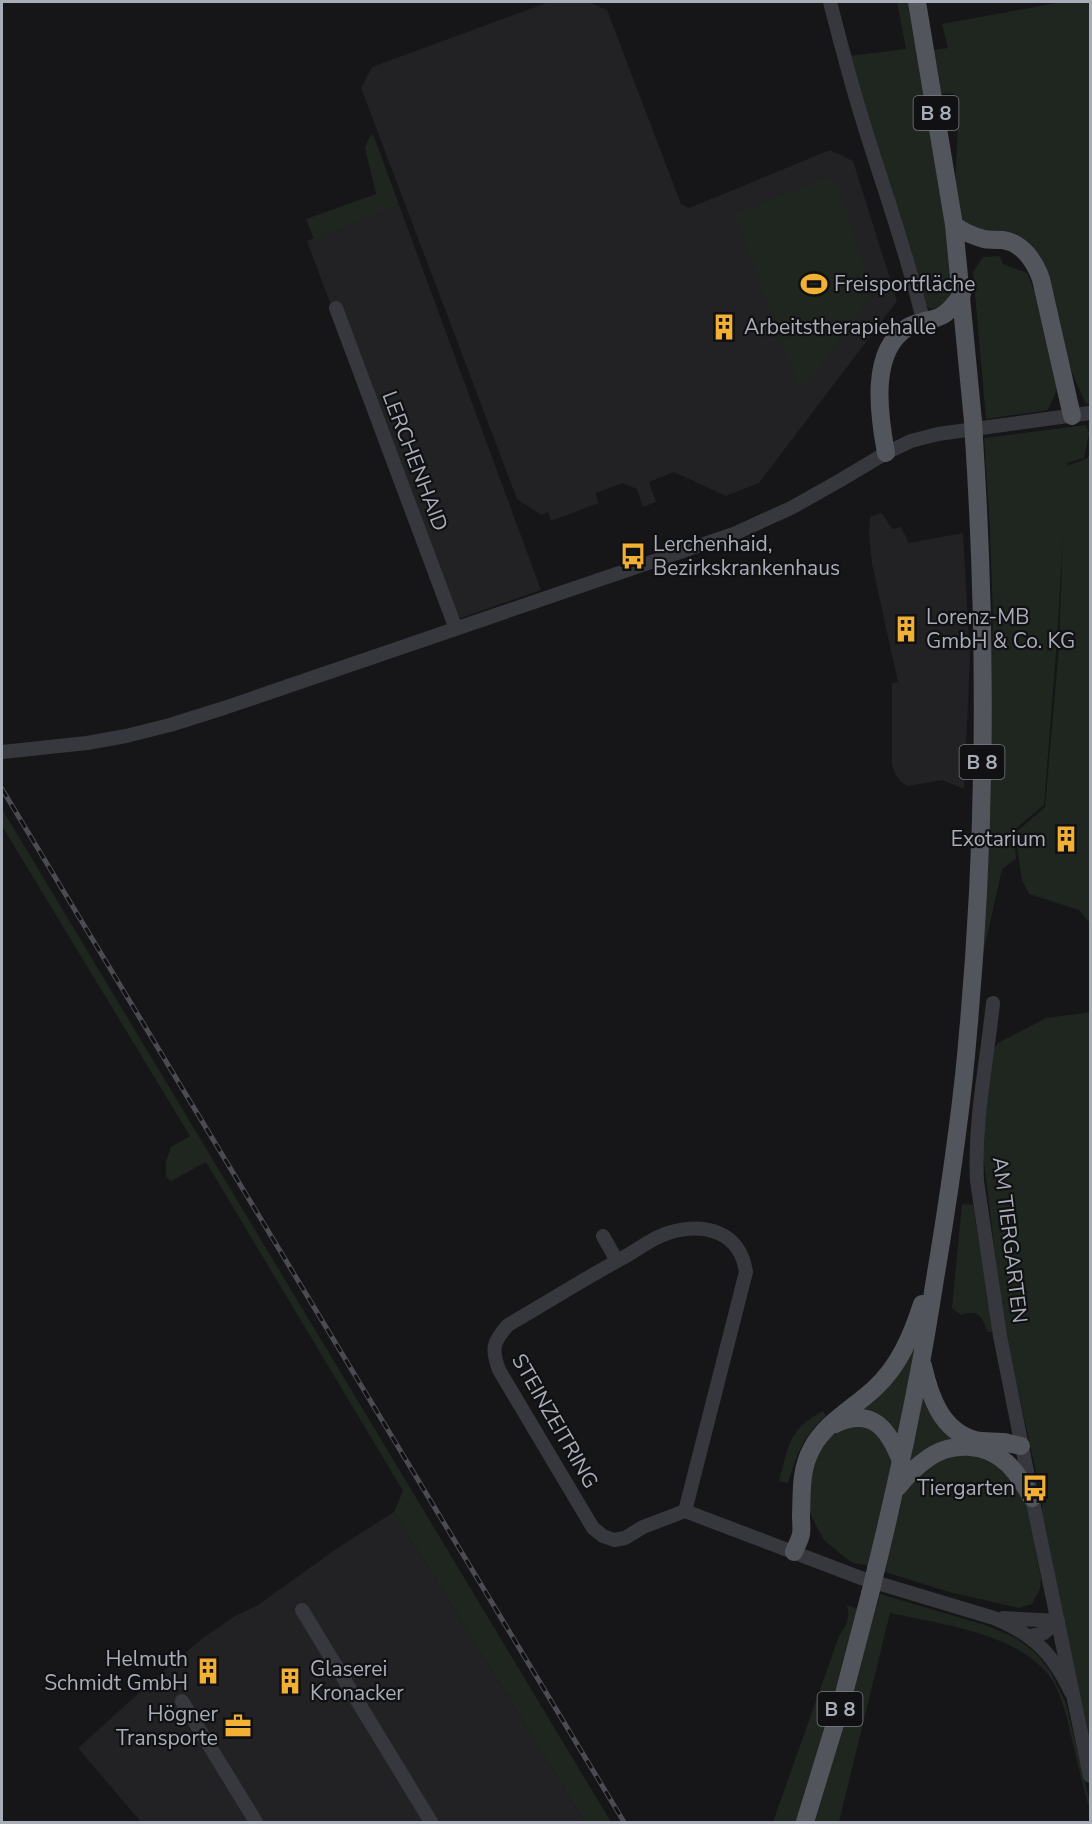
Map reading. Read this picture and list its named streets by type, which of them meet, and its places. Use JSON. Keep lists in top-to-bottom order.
{
  "streets": {
    "main road": ["B 8"],
    "street": ["LERCHENHAID", "AM TIERGARTEN", "STEINZEITRING"]
  },
  "places": {
    "sports": ["Freisportfläche"],
    "building": [
      "Arbeitstherapiehalle",
      "Lorenz-MB GmbH & Co. KG",
      "Exotarium",
      "Helmuth Schmidt GmbH",
      "Glaserei Kronacker"
    ],
    "bus stop": ["Lerchenhaid, Bezirkskrankenhaus", "Tiergarten"],
    "office": ["Högner Transporte"]
  }
}
